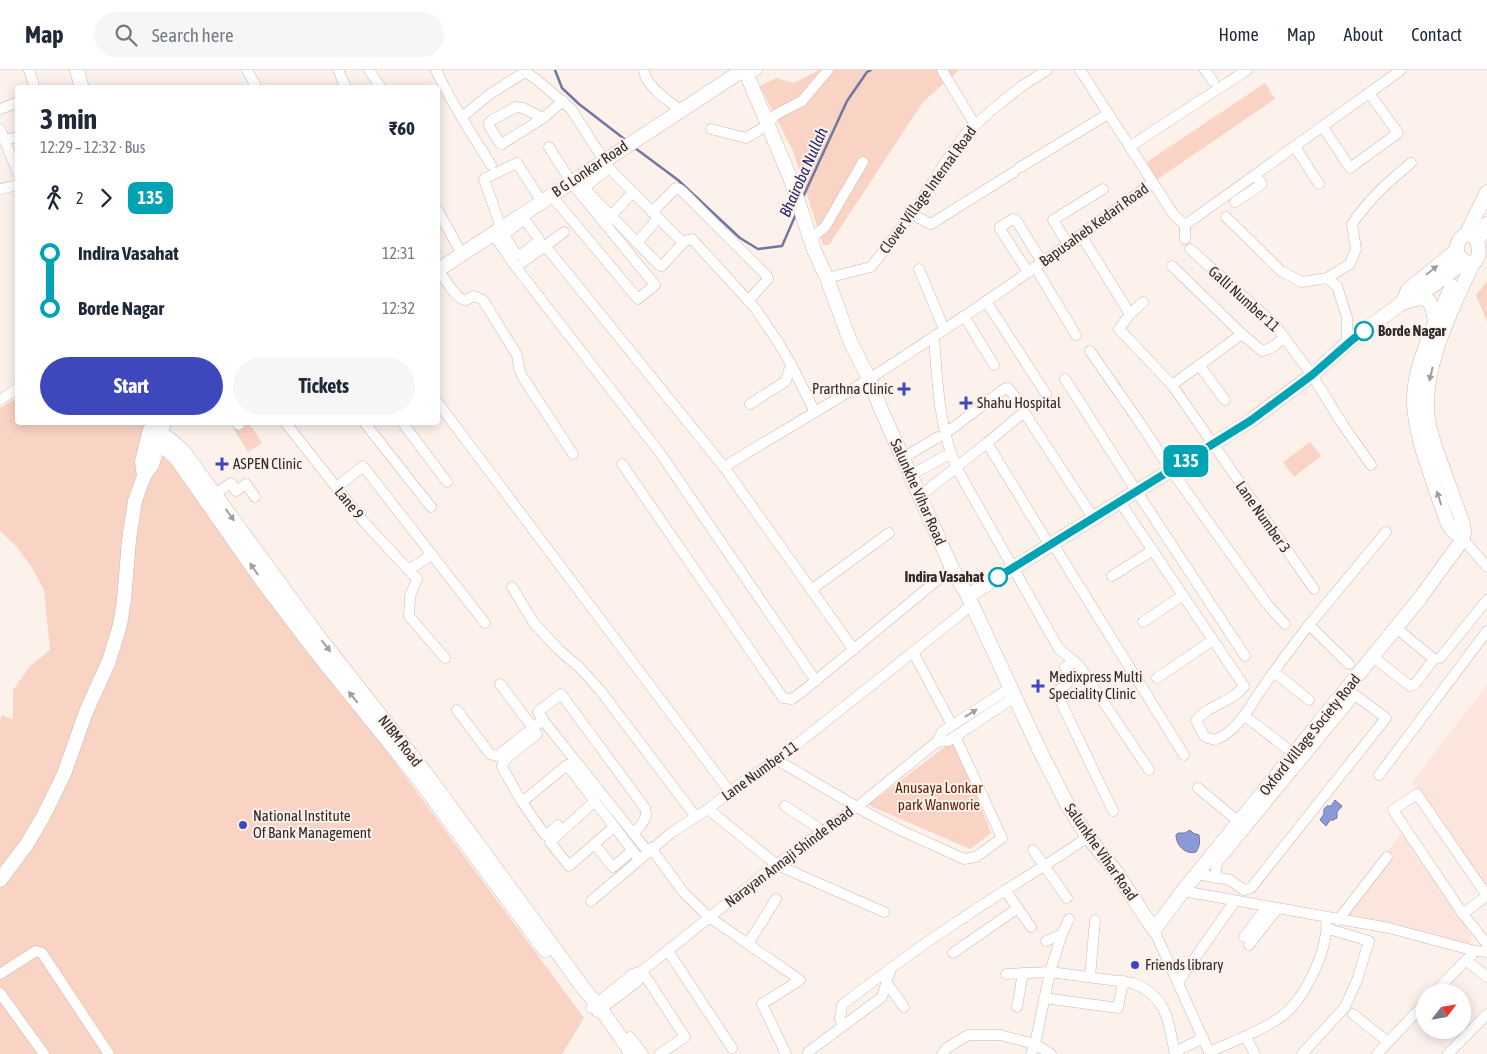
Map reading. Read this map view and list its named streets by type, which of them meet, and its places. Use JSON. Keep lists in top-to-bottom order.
{
  "streets": {
    "street": [
      "B G Lonkar Road",
      "Clover Village Internal Road",
      "Bapusaheb Kedari Road",
      "Galli Number 11",
      "Salunkhe Vihar Road",
      "Lane 9",
      "Lane Number 3",
      "Oxford Village Society Road",
      "NIBM Road",
      "Lane Number 11",
      "Narayan Annaji Shinde Road"
    ]
  },
  "crossings": [
    ["B G Lonkar Road", "Salunkhe Vihar Road"],
    ["Clover Village Internal Road", "Salunkhe Vihar Road"],
    ["Bapusaheb Kedari Road", "Salunkhe Vihar Road"],
    ["Salunkhe Vihar Road", "Oxford Village Society Road"],
    ["Salunkhe Vihar Road", "Lane Number 11"],
    ["Salunkhe Vihar Road", "Narayan Annaji Shinde Road"],
    ["NIBM Road", "Narayan Annaji Shinde Road"]
  ],
  "water": ["Bhairoba Nullah"],
  "parks": ["Anusaya Lonkar park Wanworie"],
  "places": {
    "other": [
      "Borde Nagar",
      "Indira Vasahat",
      "National Institute Of Bank Management",
      "Friends library"
    ],
    "health": [
      "Prarthna Clinic",
      "Shahu Hospital",
      "ASPEN Clinic",
      "Medixpress Multi Speciality Clinic"
    ]
  },
  "lines": ["bus line 135"],
  "north": "top right",
  "page": {
    "header": "Map",
    "search": "Search here",
    "nav": [
      "Home",
      "Map",
      "About",
      "Contact"
    ],
    "on_map": "135",
    "heading": ["3 min", "12:29 – 12:32 · Bus", "₹60"],
    "legs": ["2", "135"],
    "list": [
      {
        "name": "Indira Vasahat",
        "value": "12:31"
      },
      {
        "name": "Borde Nagar",
        "value": "12:32"
      }
    ],
    "buttons": ["Start", "Tickets"]
  }
}
